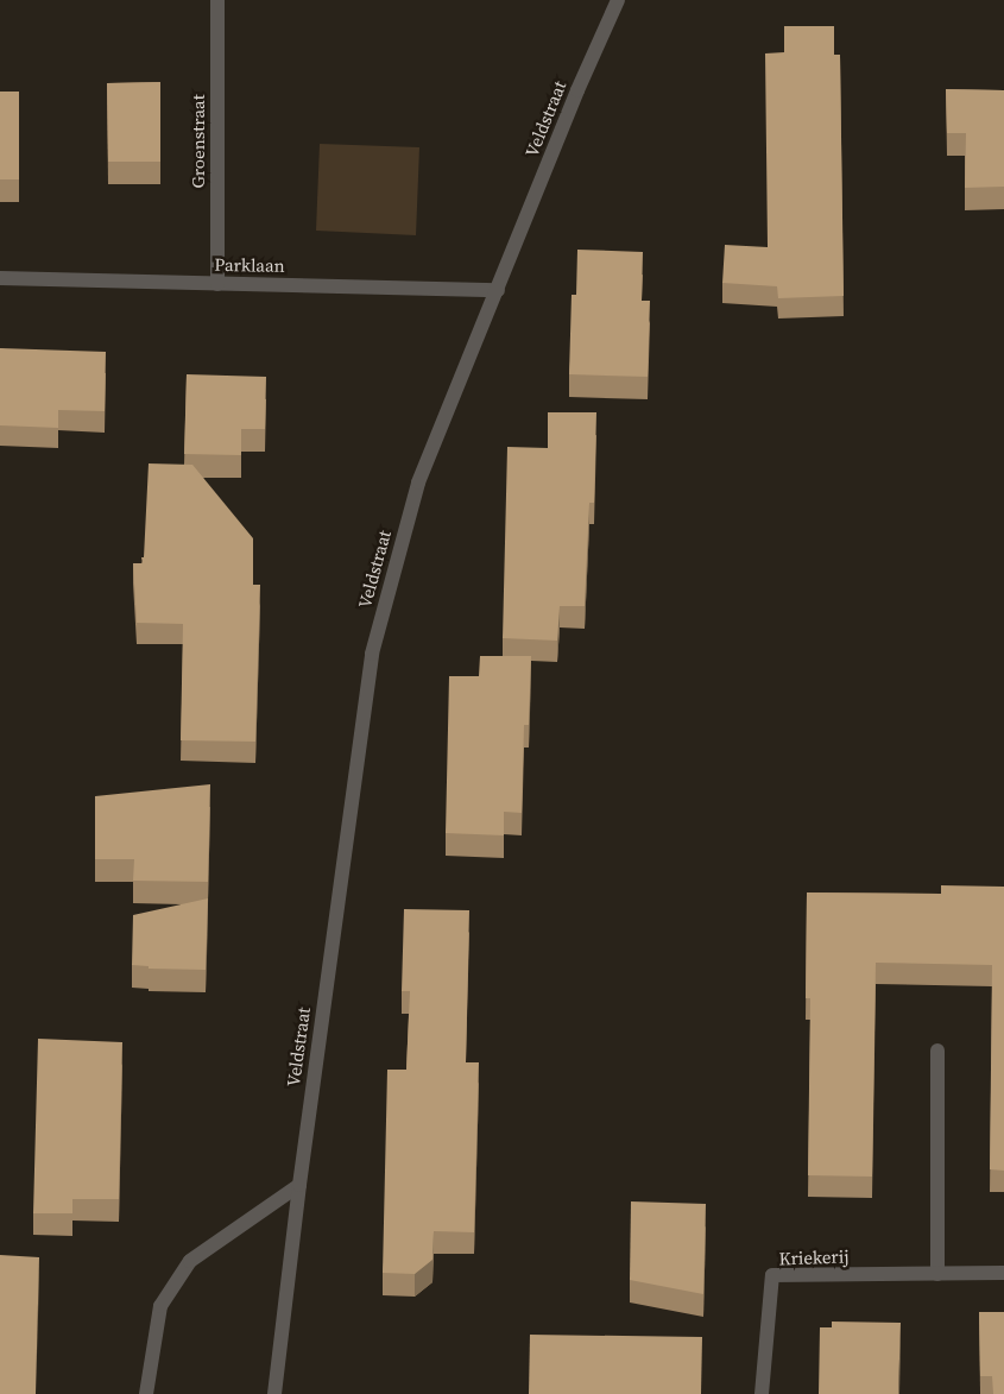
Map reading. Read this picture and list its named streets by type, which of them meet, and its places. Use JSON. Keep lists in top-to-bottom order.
{
  "streets": {
    "street": [
      "Veldstraat",
      "Groenstraat",
      "Parklaan",
      "Kriekerij"
    ]
  },
  "crossings": [
    ["Veldstraat", "Parklaan"],
    ["Groenstraat", "Parklaan"]
  ]
}
